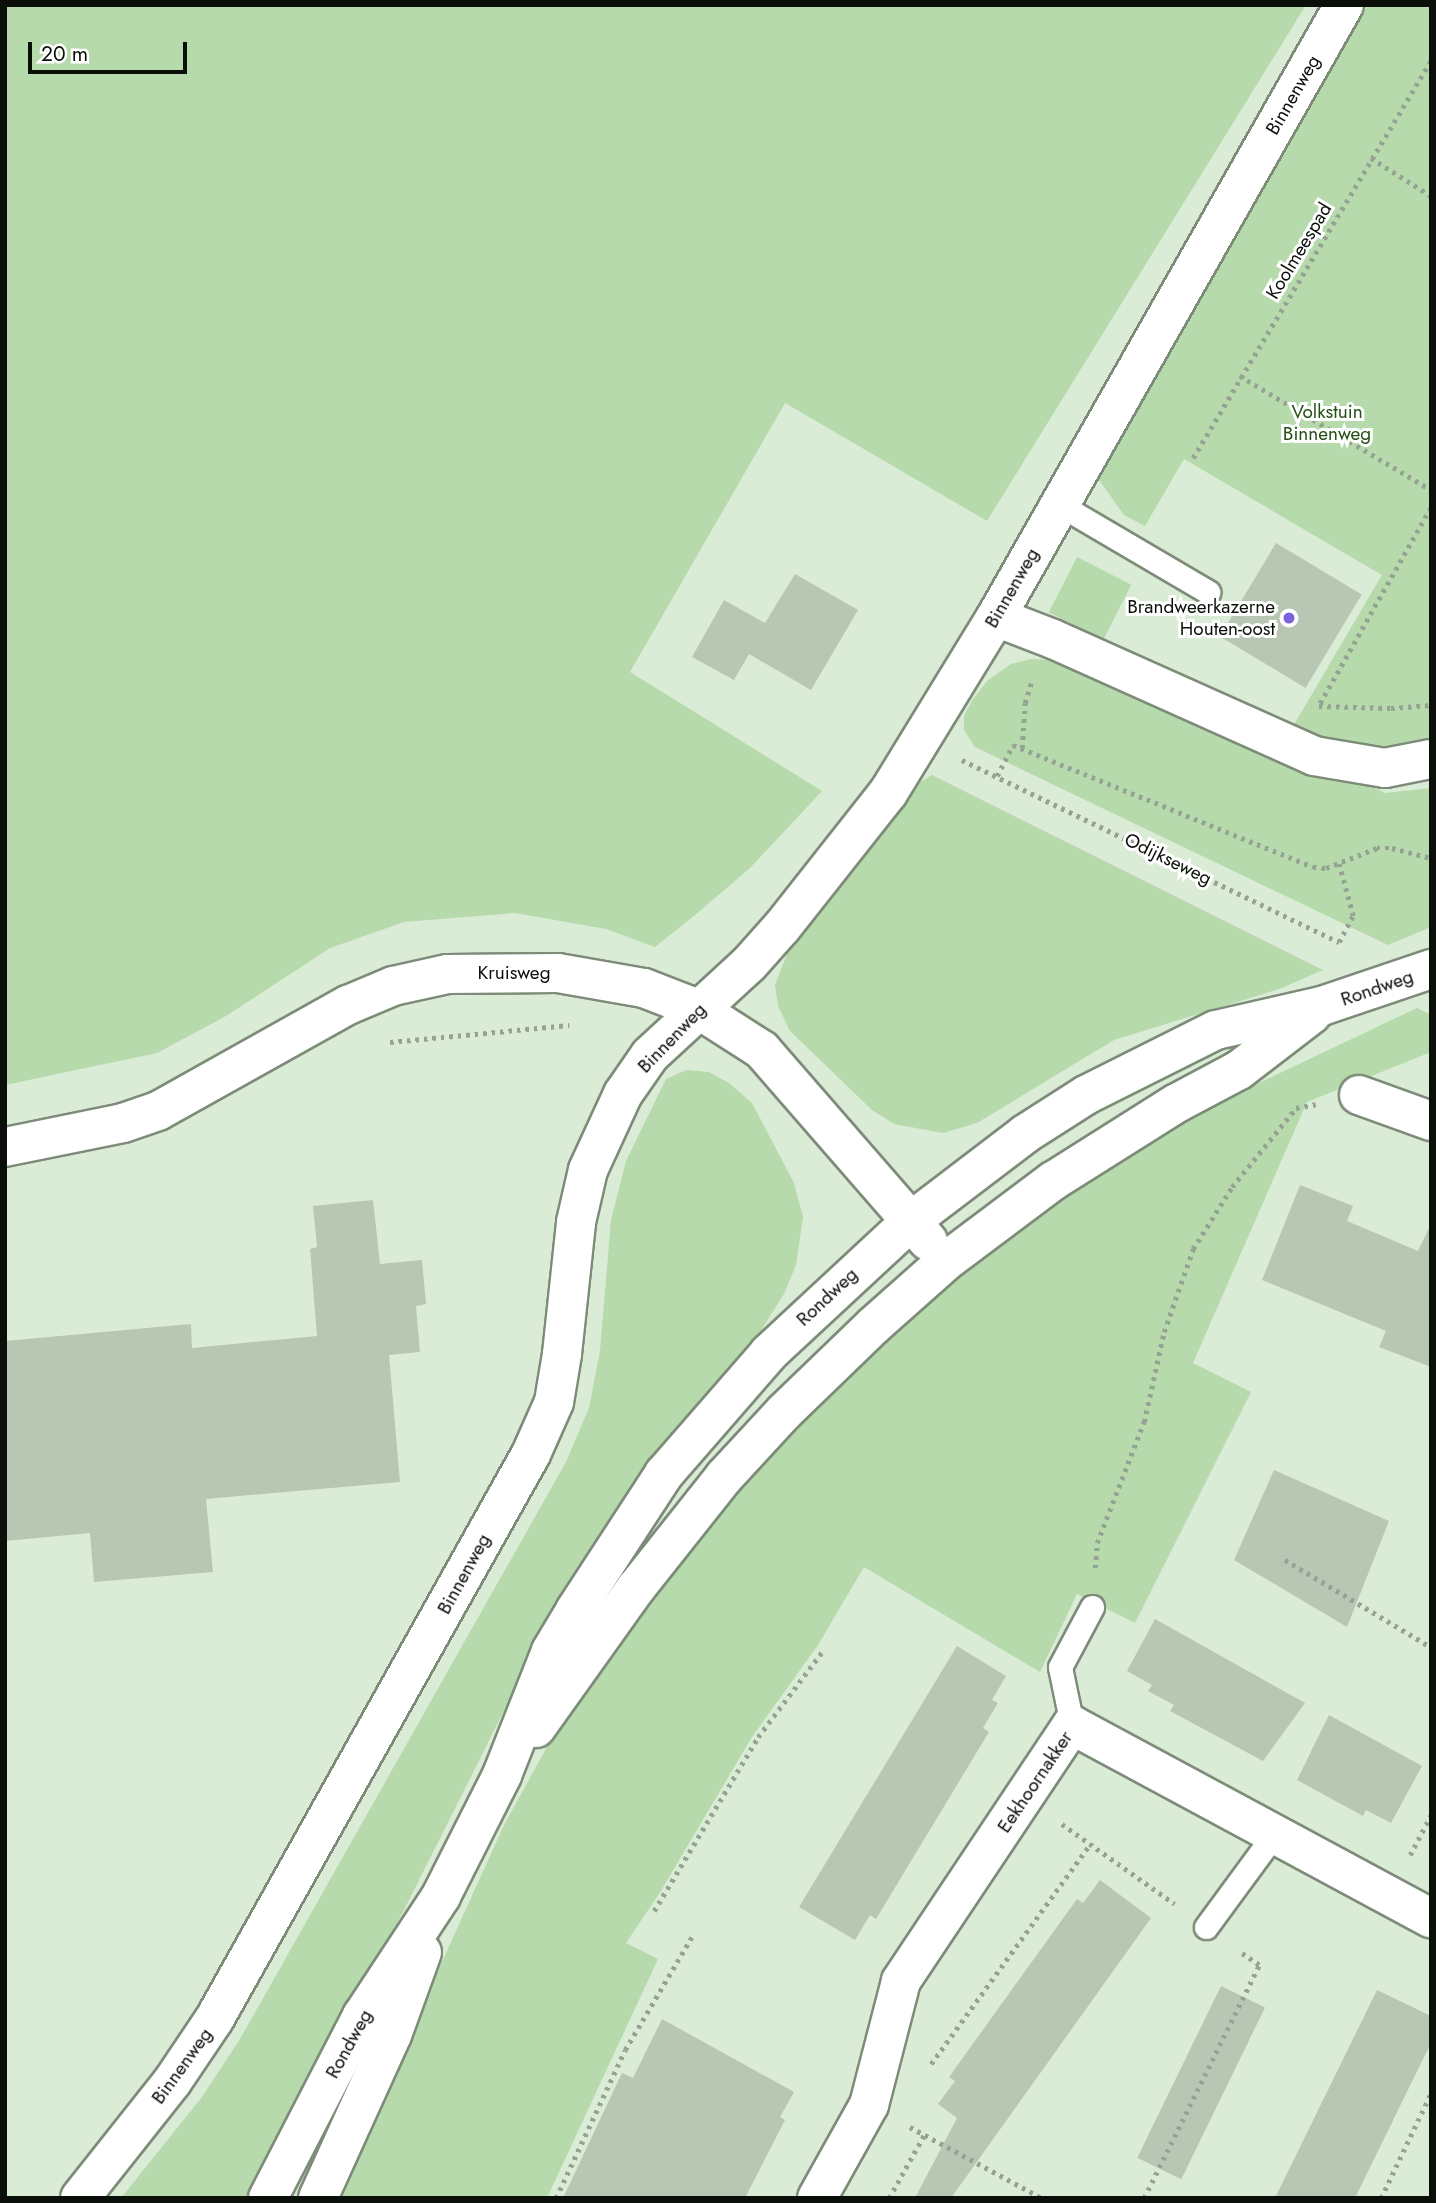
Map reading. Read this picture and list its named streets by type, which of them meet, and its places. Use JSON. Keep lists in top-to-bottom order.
{
  "streets": {
    "main road": [
      "Binnenweg",
      "Kruisweg",
      "Rondweg",
      "Eekhoornakker"
    ],
    "path": ["Koolmeespad", "Odijkseweg"]
  },
  "crossings": [
    ["Binnenweg", "Kruisweg"],
    ["Kruisweg", "Rondweg"]
  ],
  "parks": ["Volkstuin Binnenweg"],
  "places": ["Brandweerkazerne Houten-oost"],
  "scale_bar": "20 m"
}
